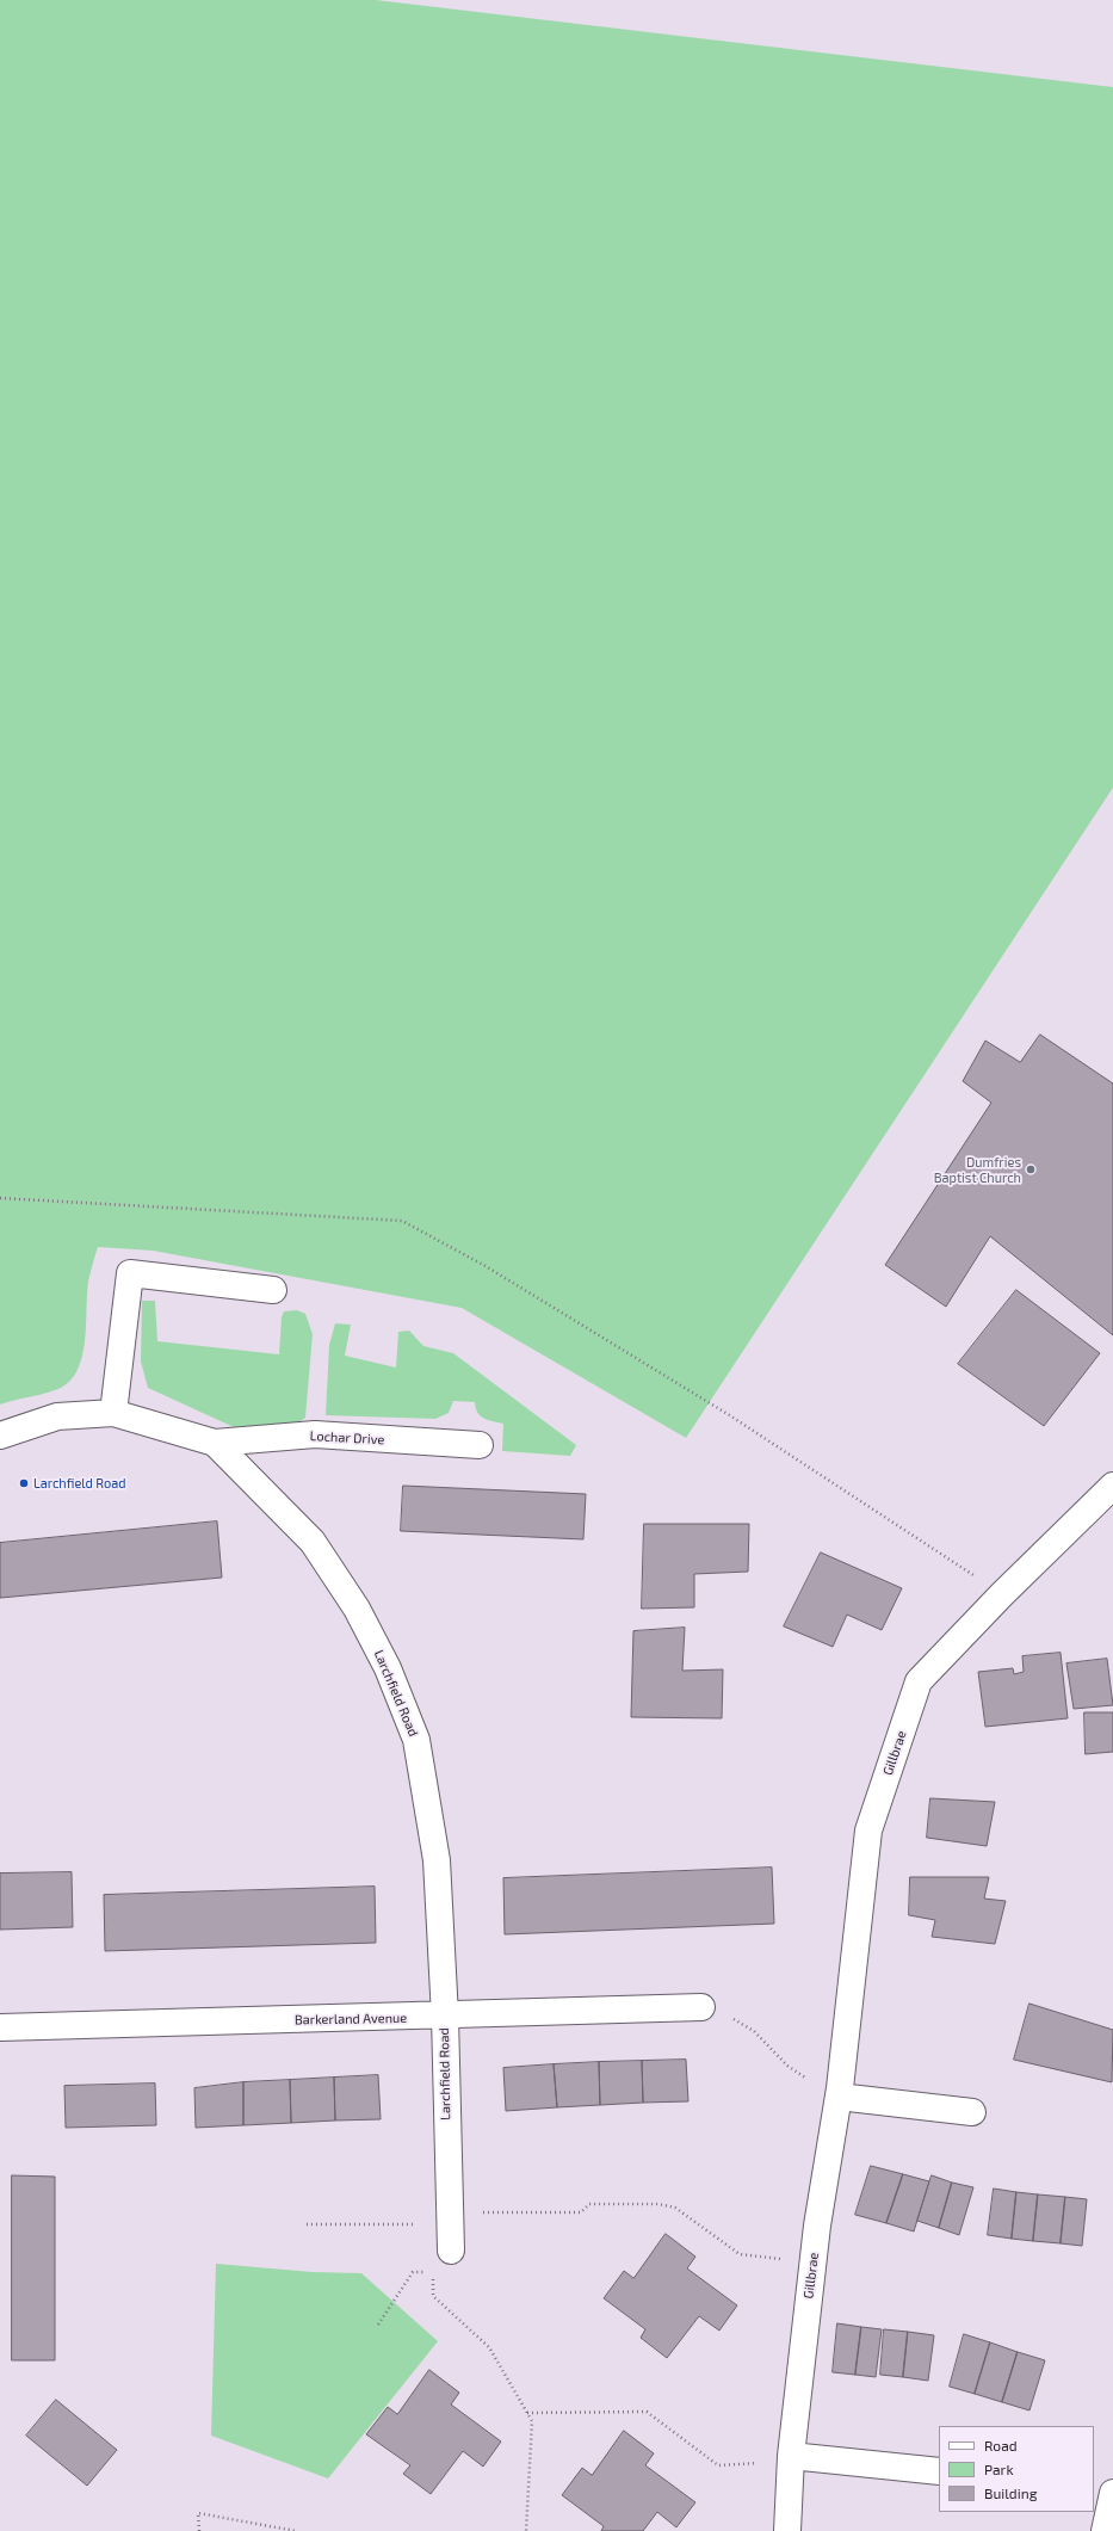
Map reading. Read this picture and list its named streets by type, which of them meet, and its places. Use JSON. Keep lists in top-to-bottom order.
{
  "streets": {
    "street": [
      "Lochar Drive",
      "Larchfield Road",
      "Gillbrae",
      "Barkerland Avenue"
    ]
  },
  "crossings": [
    ["Lochar Drive", "Larchfield Road"],
    ["Larchfield Road", "Barkerland Avenue"]
  ],
  "places": ["Dumfries Baptist Church", "Larchfield Road"],
  "legend": ["Road", "Park", "Building"]
}
